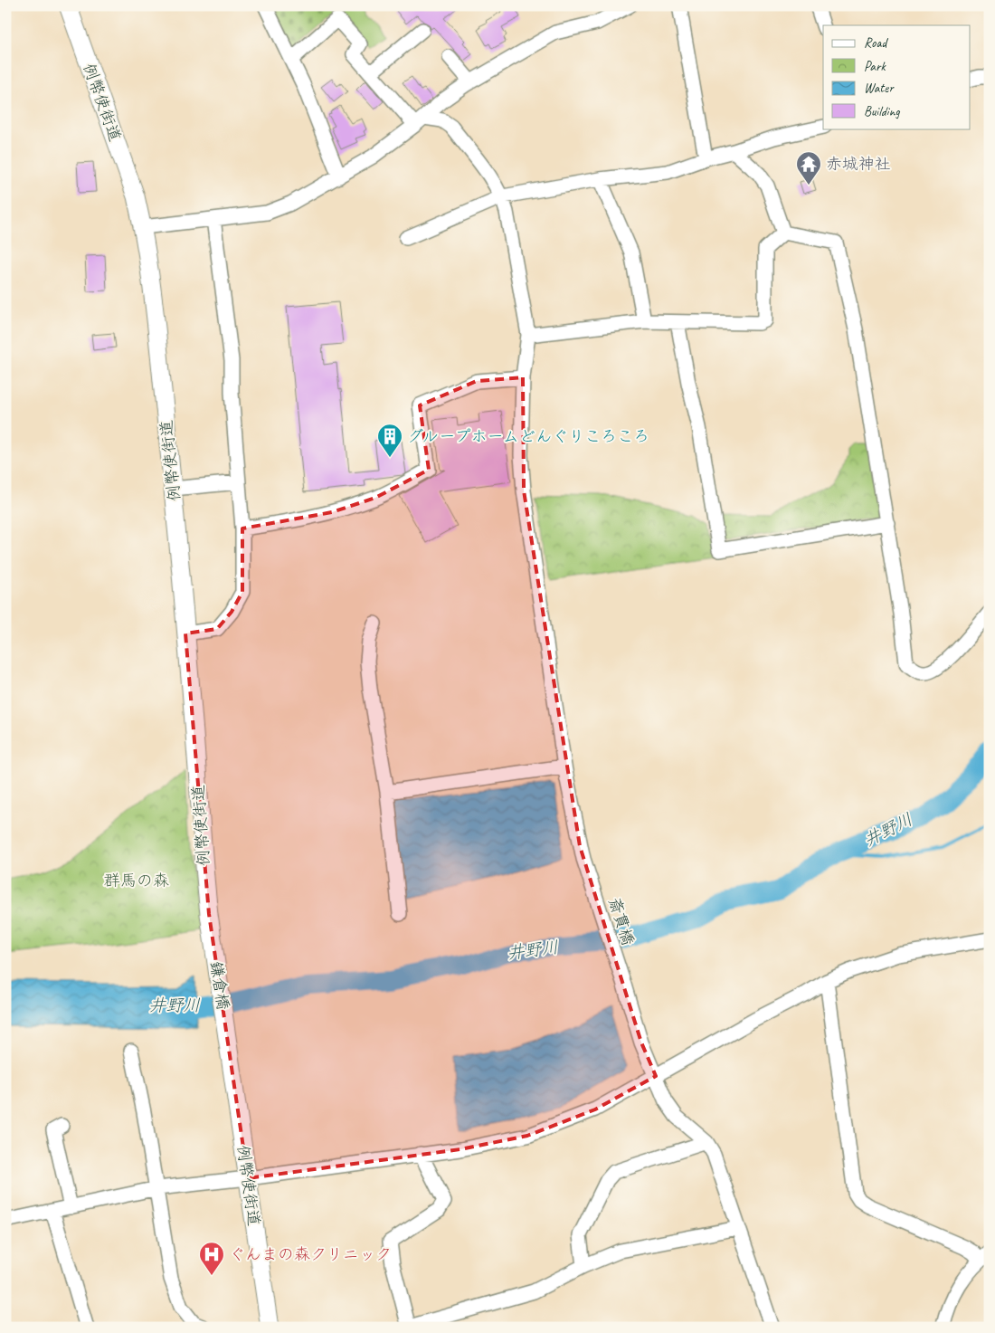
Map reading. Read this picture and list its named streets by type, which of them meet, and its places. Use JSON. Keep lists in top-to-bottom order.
{
  "streets": {
    "main road": ["例幣使街道", "鎌倉橋"],
    "street": ["斎貫橋"]
  },
  "crossings": [
    ["例幣使街道", "鎌倉橋"]
  ],
  "water": ["井野川"],
  "parks": ["群馬の森"],
  "places": {
    "temple": ["赤城神社"],
    "building": ["グループホームどんぐりころころ"],
    "hospital": ["ぐんまの森クリニック"]
  },
  "legend": [
    "Road",
    "Park",
    "Water",
    "Building"
  ]
}
